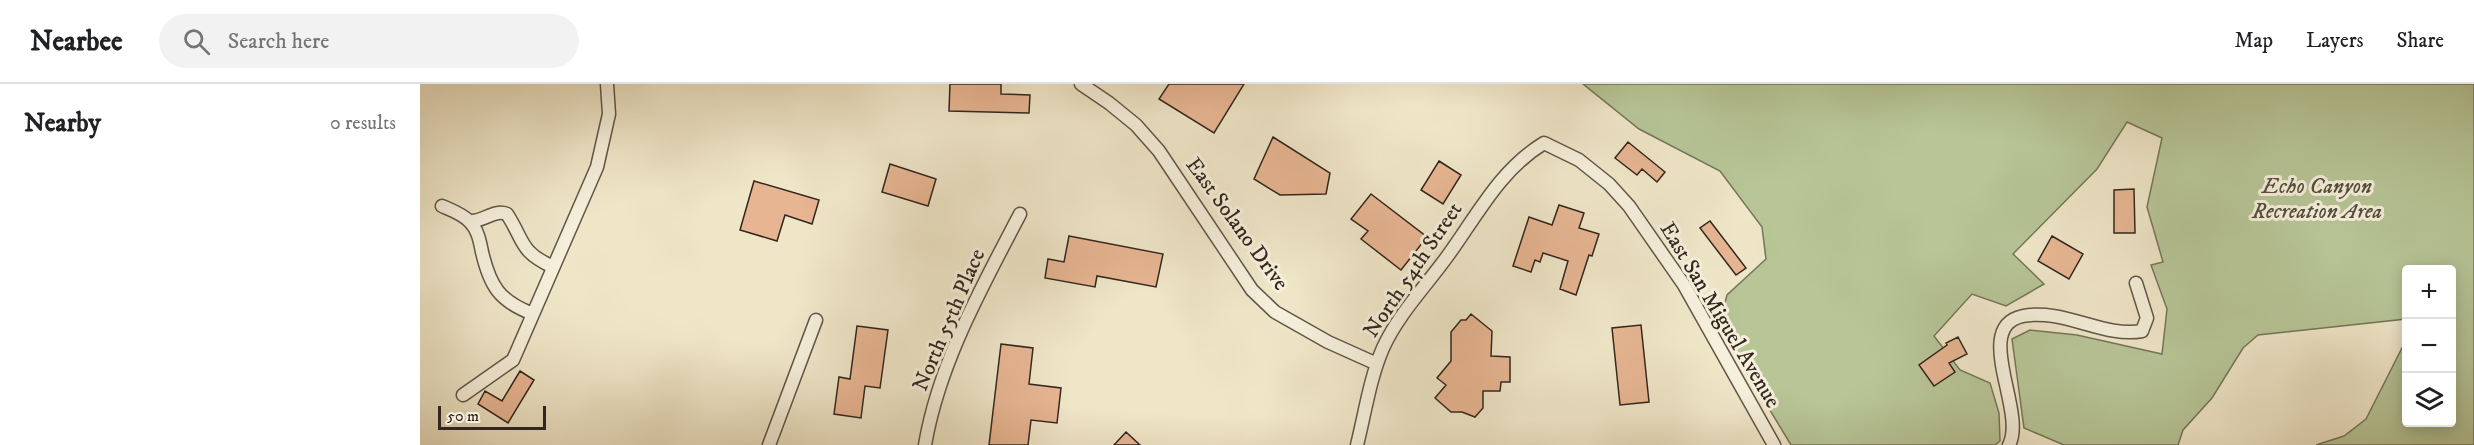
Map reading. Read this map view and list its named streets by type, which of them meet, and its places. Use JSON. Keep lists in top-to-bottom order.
{
  "streets": {
    "street": [
      "East Solano Drive",
      "North 54th Street",
      "East San Miguel Avenue",
      "North 55th Place"
    ]
  },
  "crossings": [
    ["East Solano Drive", "North 54th Street"],
    ["North 54th Street", "East San Miguel Avenue"]
  ],
  "parks": ["Echo Canyon Recreation Area"],
  "scale_bar": "50 m",
  "page": {
    "header": "Nearbee",
    "search": "Search here",
    "nav": ["Map", "Layers", "Share"],
    "heading": ["Nearby", "0 results"],
    "map_buttons": ["+", "−"],
    "scale": "50 m"
  }
}
